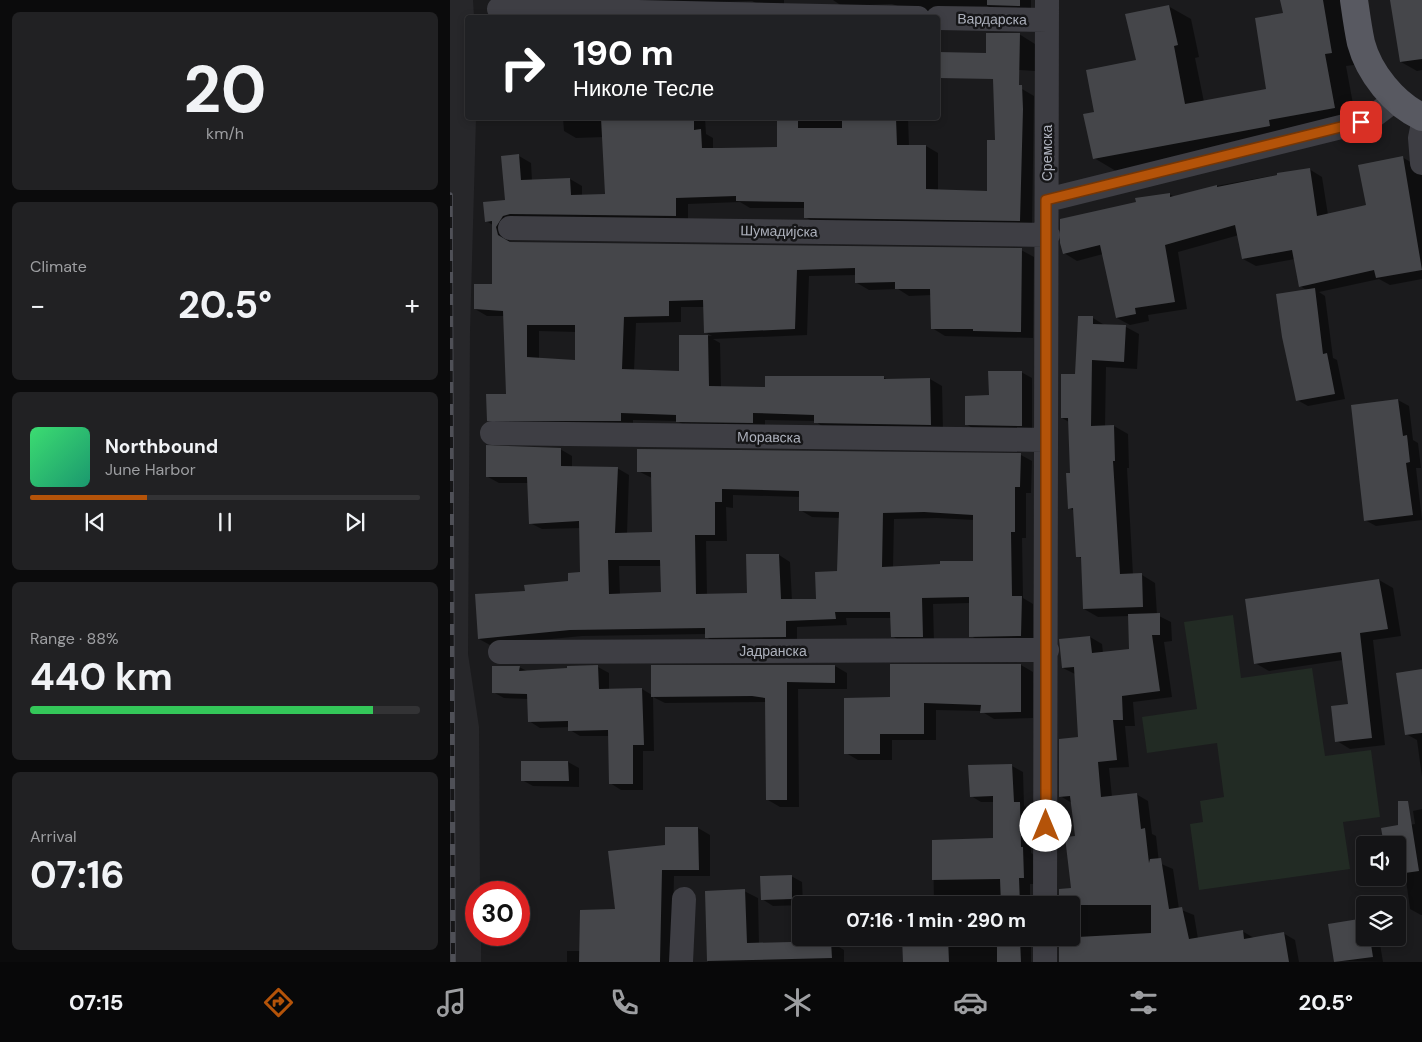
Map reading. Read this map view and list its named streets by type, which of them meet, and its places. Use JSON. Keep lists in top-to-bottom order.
{
  "streets": {
    "street": [
      "Вардарска",
      "Сремска",
      "Шумадијска",
      "Моравска",
      "Јадранска"
    ]
  },
  "crossings": [
    ["Вардарска", "Сремска"],
    ["Сремска", "Шумадијска"],
    ["Сремска", "Моравска"],
    ["Сремска", "Јадранска"]
  ],
  "page": {
    "tile": [
      ["20", "km/h"],
      "Climate",
      ["Range · 88%", "440 km"],
      ["Arrival", "07:16"]
    ],
    "turn": ["190 m", "Николе Тесле"],
    "heat": ["−", "20.5°", "+"],
    "song": ["Northbound", "June Harbor"],
    "limit": "30",
    "trip": "07:16 · 1 min · 290 m",
    "tabs": ["07:15", "20.5°"]
  }
}
